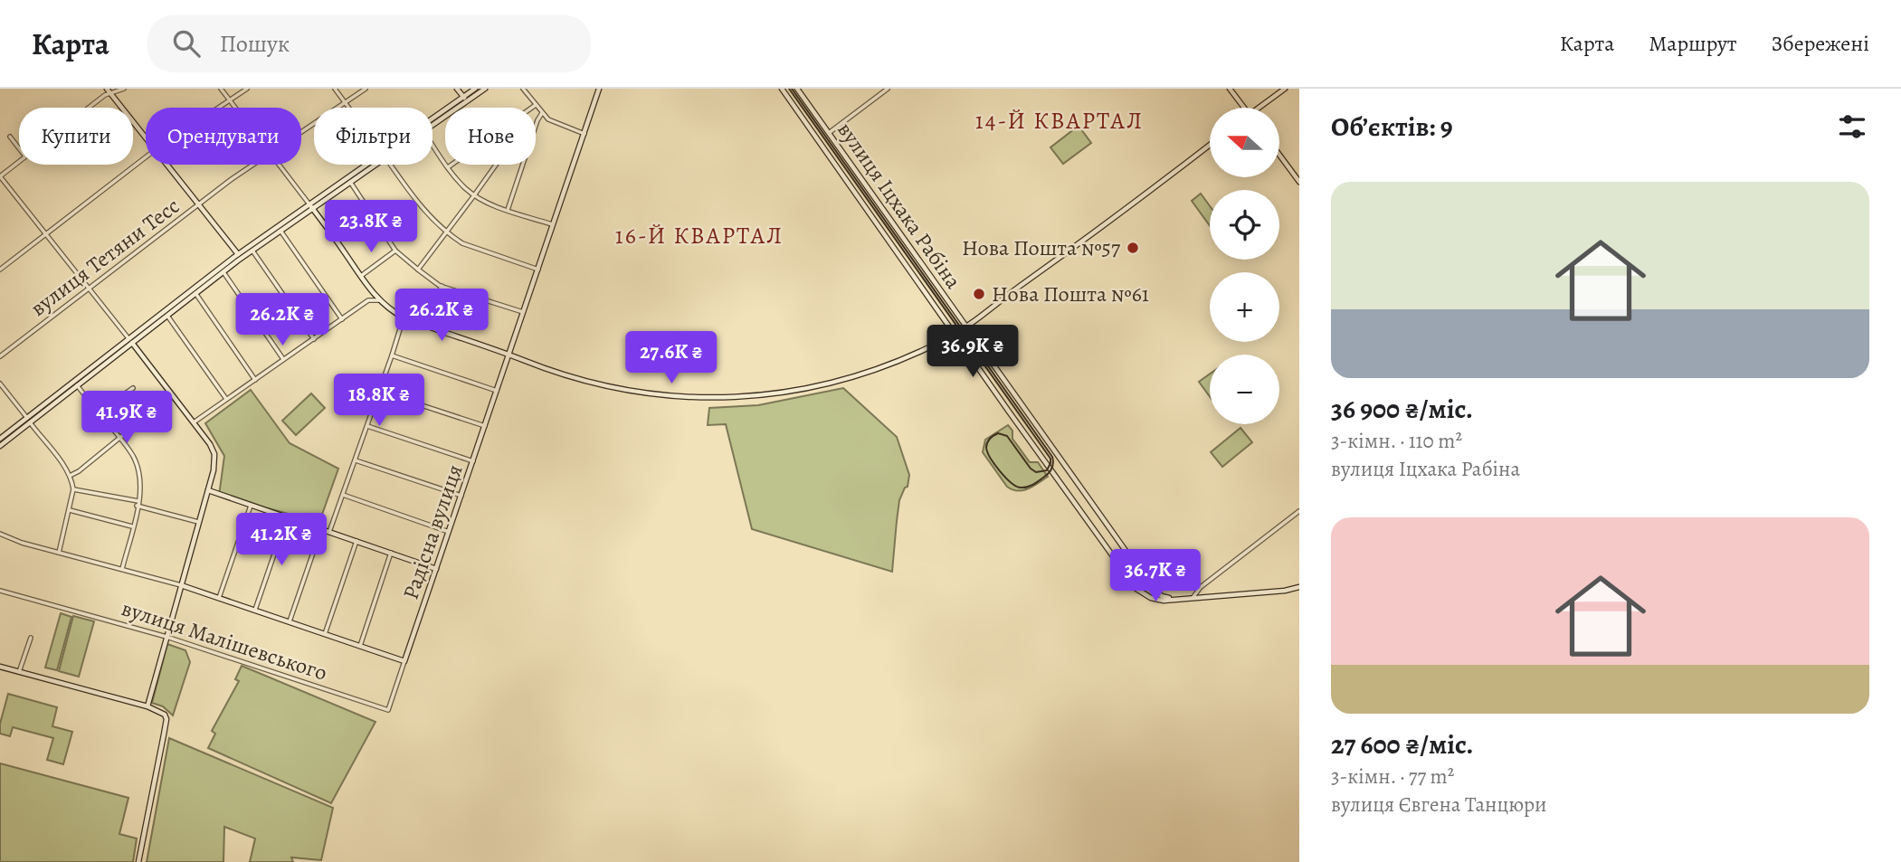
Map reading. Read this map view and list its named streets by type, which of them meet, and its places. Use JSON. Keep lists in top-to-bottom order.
{
  "streets": {
    "street": [
      "вулиця Іцхака Рабіна",
      "вулиця Тетяни Тесс",
      "Радісна вулиця",
      "вулиця Малішевського"
    ]
  },
  "crossings": [
    ["Радісна вулиця", "вулиця Малішевського"]
  ],
  "districts": ["14-Й КВАРТАЛ", "16-Й КВАРТАЛ"],
  "places": ["Нова Пошта №57", "Нова Пошта №61"],
  "north": "left",
  "page": {
    "header": "Карта",
    "search": "Пошук",
    "nav": ["Карта", "Маршрут", "Збережені"],
    "heading": "Об’єктів: 9",
    "map_buttons": ["+", "−"],
    "chip": [
      "Купити",
      "Орендувати",
      "Фільтри",
      "Нове"
    ],
    "list": [
      {
        "name": "36 900 ₴/міс.",
        "note": "3-кімн. · 110 m² · вулиця Іцхака Рабіна"
      },
      {
        "name": "27 600 ₴/міс.",
        "note": "3-кімн. · 77 m² · вулиця Євгена Танцюри"
      }
    ],
    "price": [
      "23.8K ₴",
      "26.2K ₴",
      "26.2K ₴",
      "36.9K ₴",
      "27.6K ₴",
      "18.8K ₴",
      "41.9K ₴",
      "41.2K ₴",
      "36.7K ₴"
    ]
  }
}
